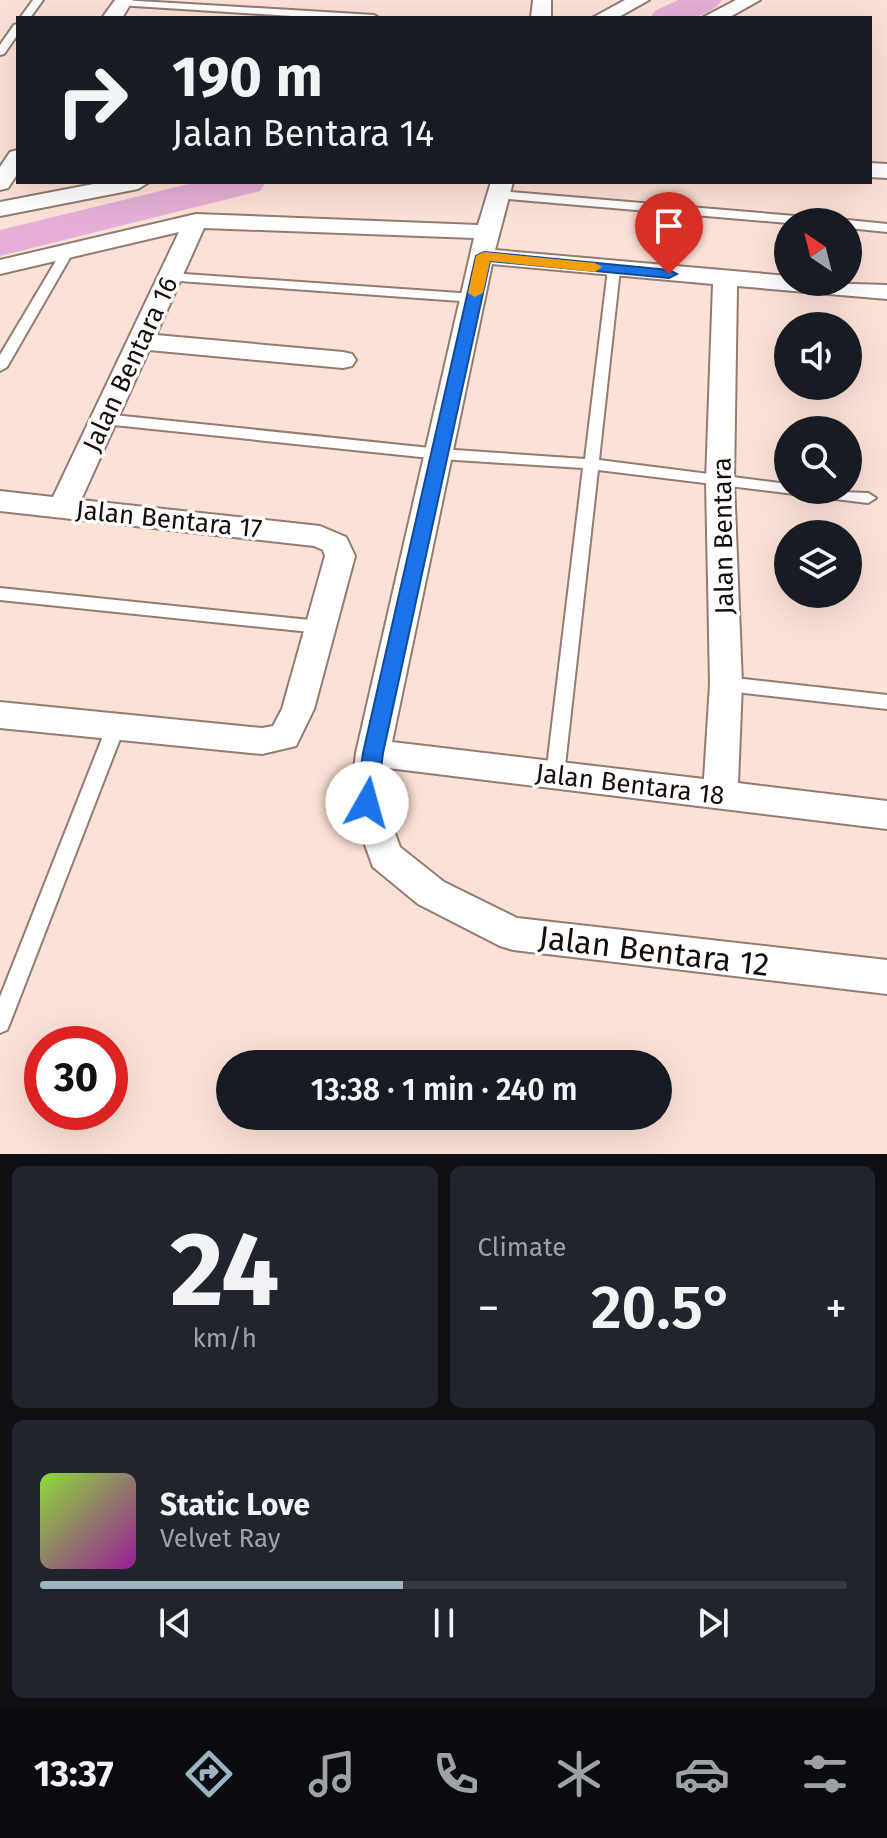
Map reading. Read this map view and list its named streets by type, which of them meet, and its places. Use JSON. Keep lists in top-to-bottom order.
{
  "streets": {
    "street": [
      "Jalan Bentara 16",
      "Jalan Bentara 17",
      "Jalan Bentara",
      "Jalan Bentara 18",
      "Jalan Bentara 12"
    ]
  },
  "crossings": [
    ["Jalan Bentara 16", "Jalan Bentara 17"],
    ["Jalan Bentara", "Jalan Bentara 18"],
    ["Jalan Bentara 18", "Jalan Bentara 12"]
  ],
  "north": "top left",
  "page": {
    "turn": ["190 m", "Jalan Bentara 14"],
    "limit": "30",
    "trip": "13:38 · 1 min · 240 m",
    "tile": [
      ["24", "km/h"],
      "Climate"
    ],
    "heat": ["−", "20.5°", "+"],
    "song": ["Static Love", "Velvet Ray"],
    "tabs": "13:37"
  }
}
